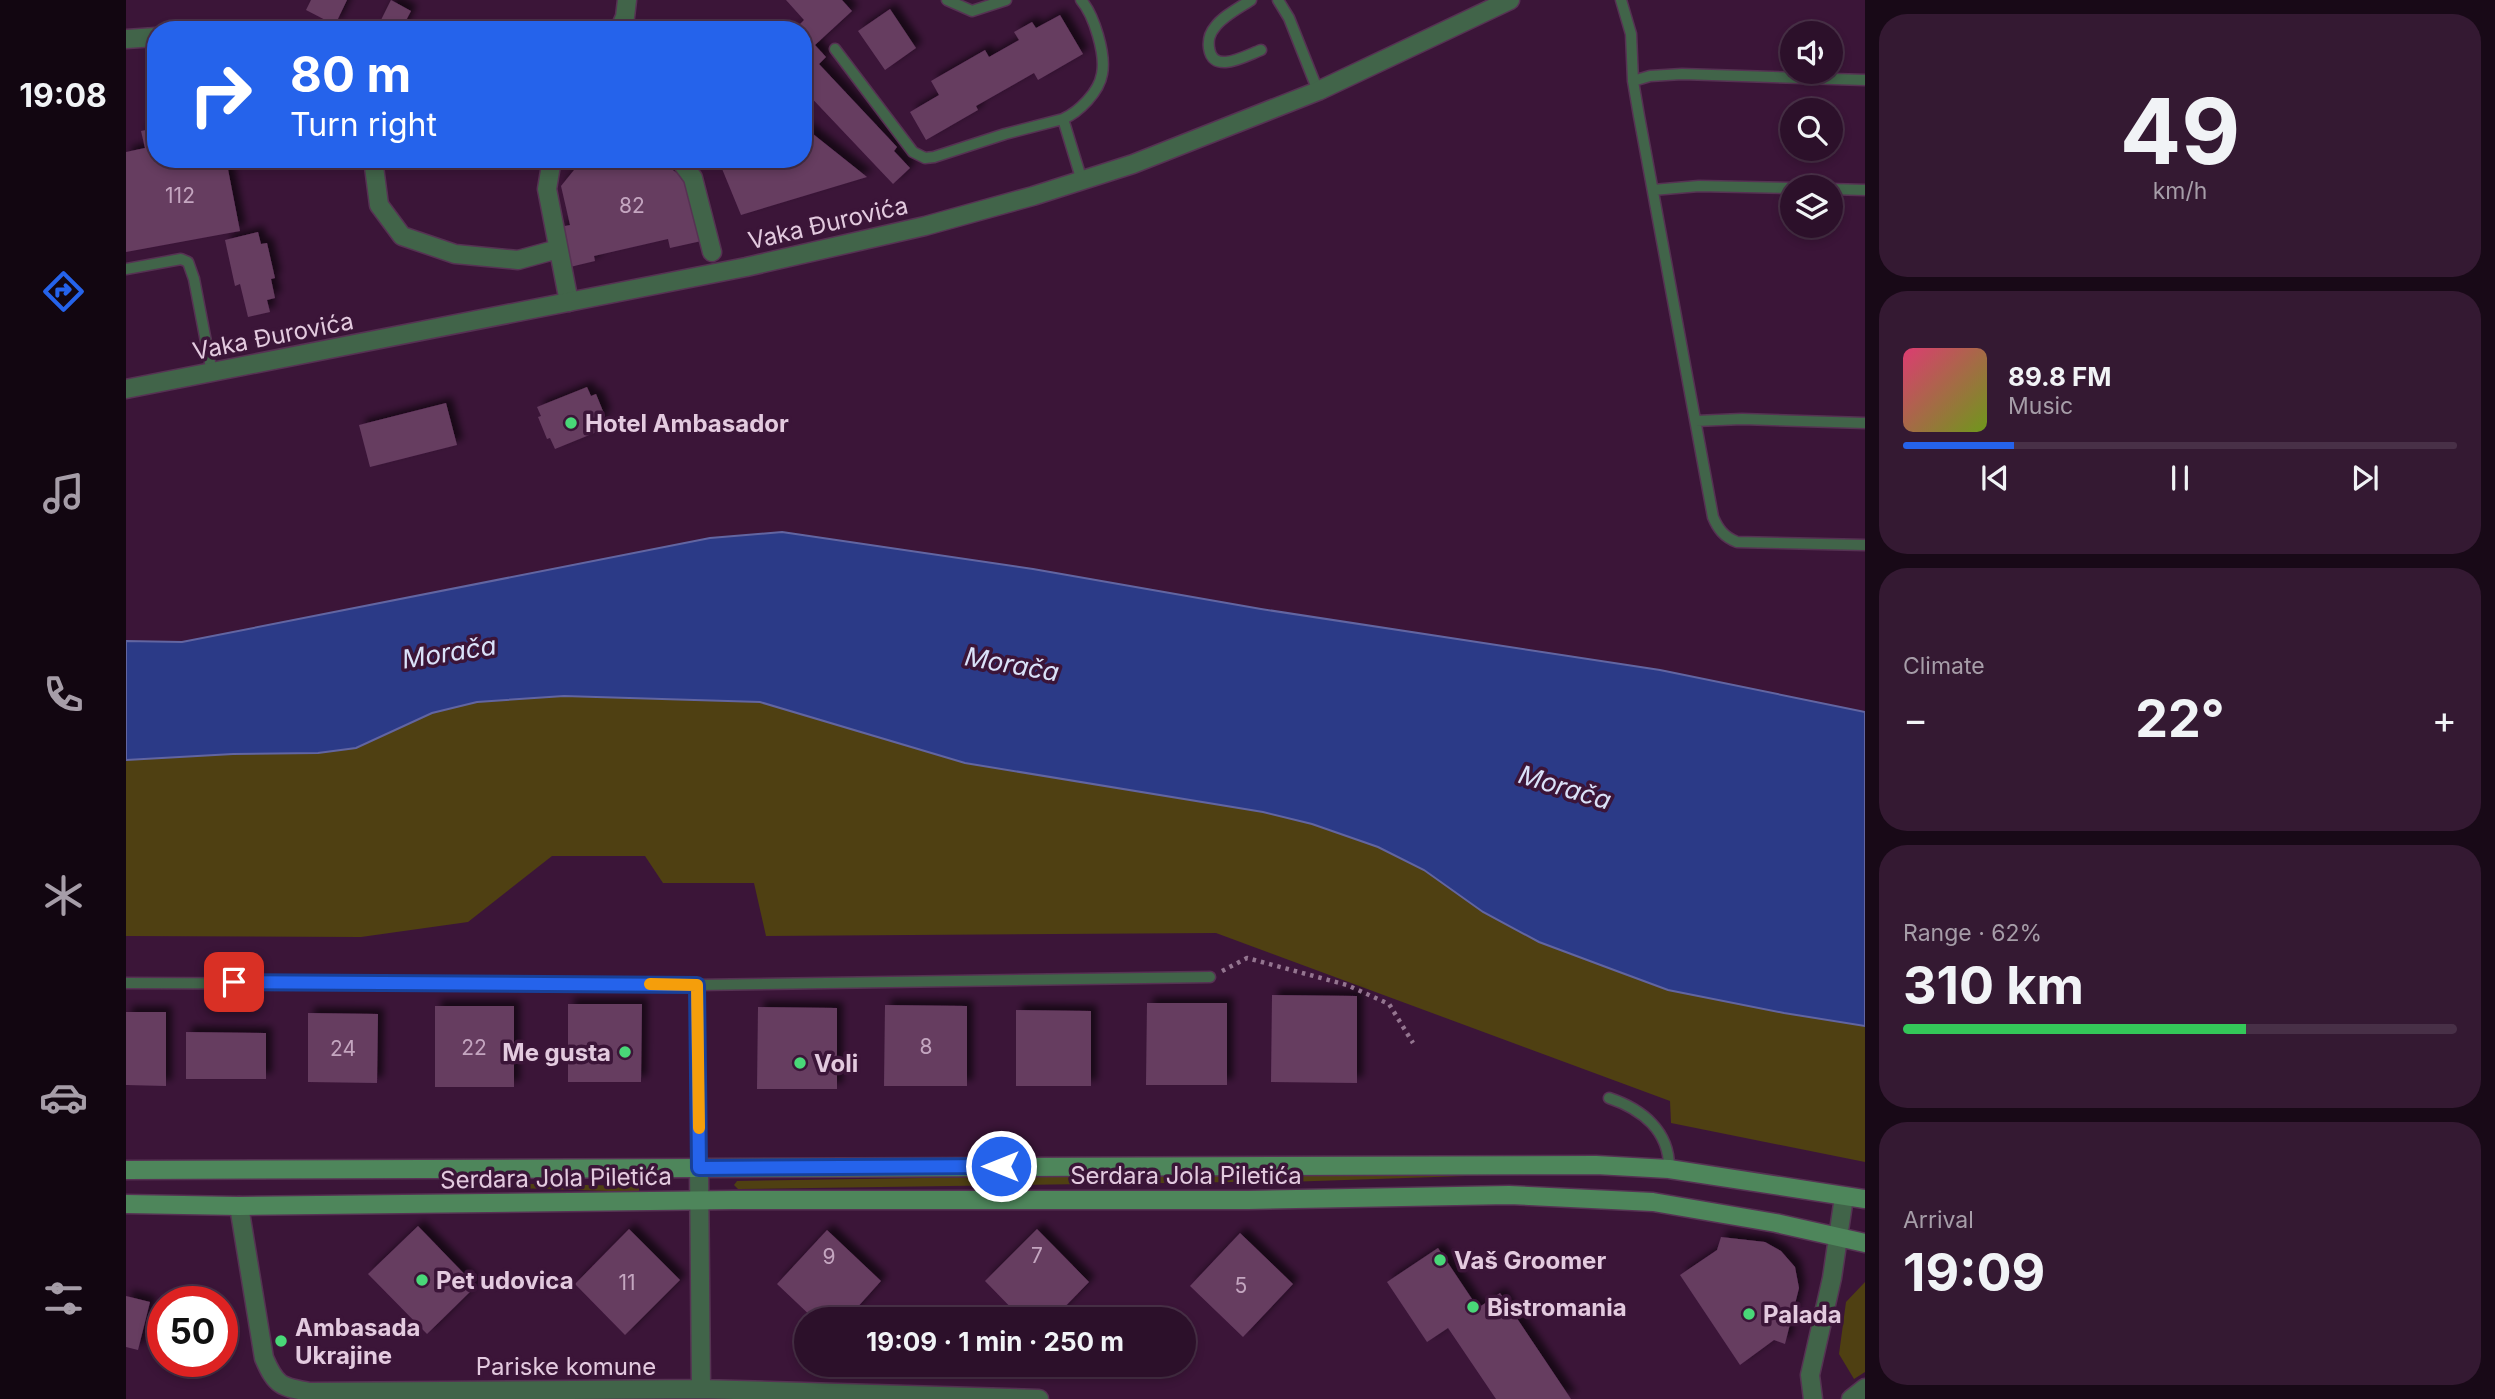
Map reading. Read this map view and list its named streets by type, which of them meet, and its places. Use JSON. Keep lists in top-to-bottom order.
{
  "streets": {
    "main road": ["Serdara Jola Piletića"],
    "street": ["Vaka Đurovića", "Pariske komune"]
  },
  "crossings": [
    ["Serdara Jola Piletića", "Pariske komune"]
  ],
  "water": ["Morača"],
  "places": [
    "Hotel Ambasador",
    "Me gusta",
    "Voli",
    "Vaš Groomer",
    "Pet udovica",
    "Bistromania",
    "Palada",
    "Ambasada Ukrajine"
  ],
  "house_numbers": [
    "112",
    "82",
    "8",
    "22",
    "24",
    "7",
    "9",
    "11",
    "5"
  ],
  "page": {
    "tabs": "19:08",
    "tile": [
      ["49", "km/h"],
      "Climate",
      ["Range · 62%", "310 km"],
      ["Arrival", "19:09"]
    ],
    "turn": ["80 m", "Turn right"],
    "song": ["89.8 FM", "Music"],
    "heat": ["−", "22°", "+"],
    "limit": "50",
    "trip": "19:09 · 1 min · 250 m"
  }
}
